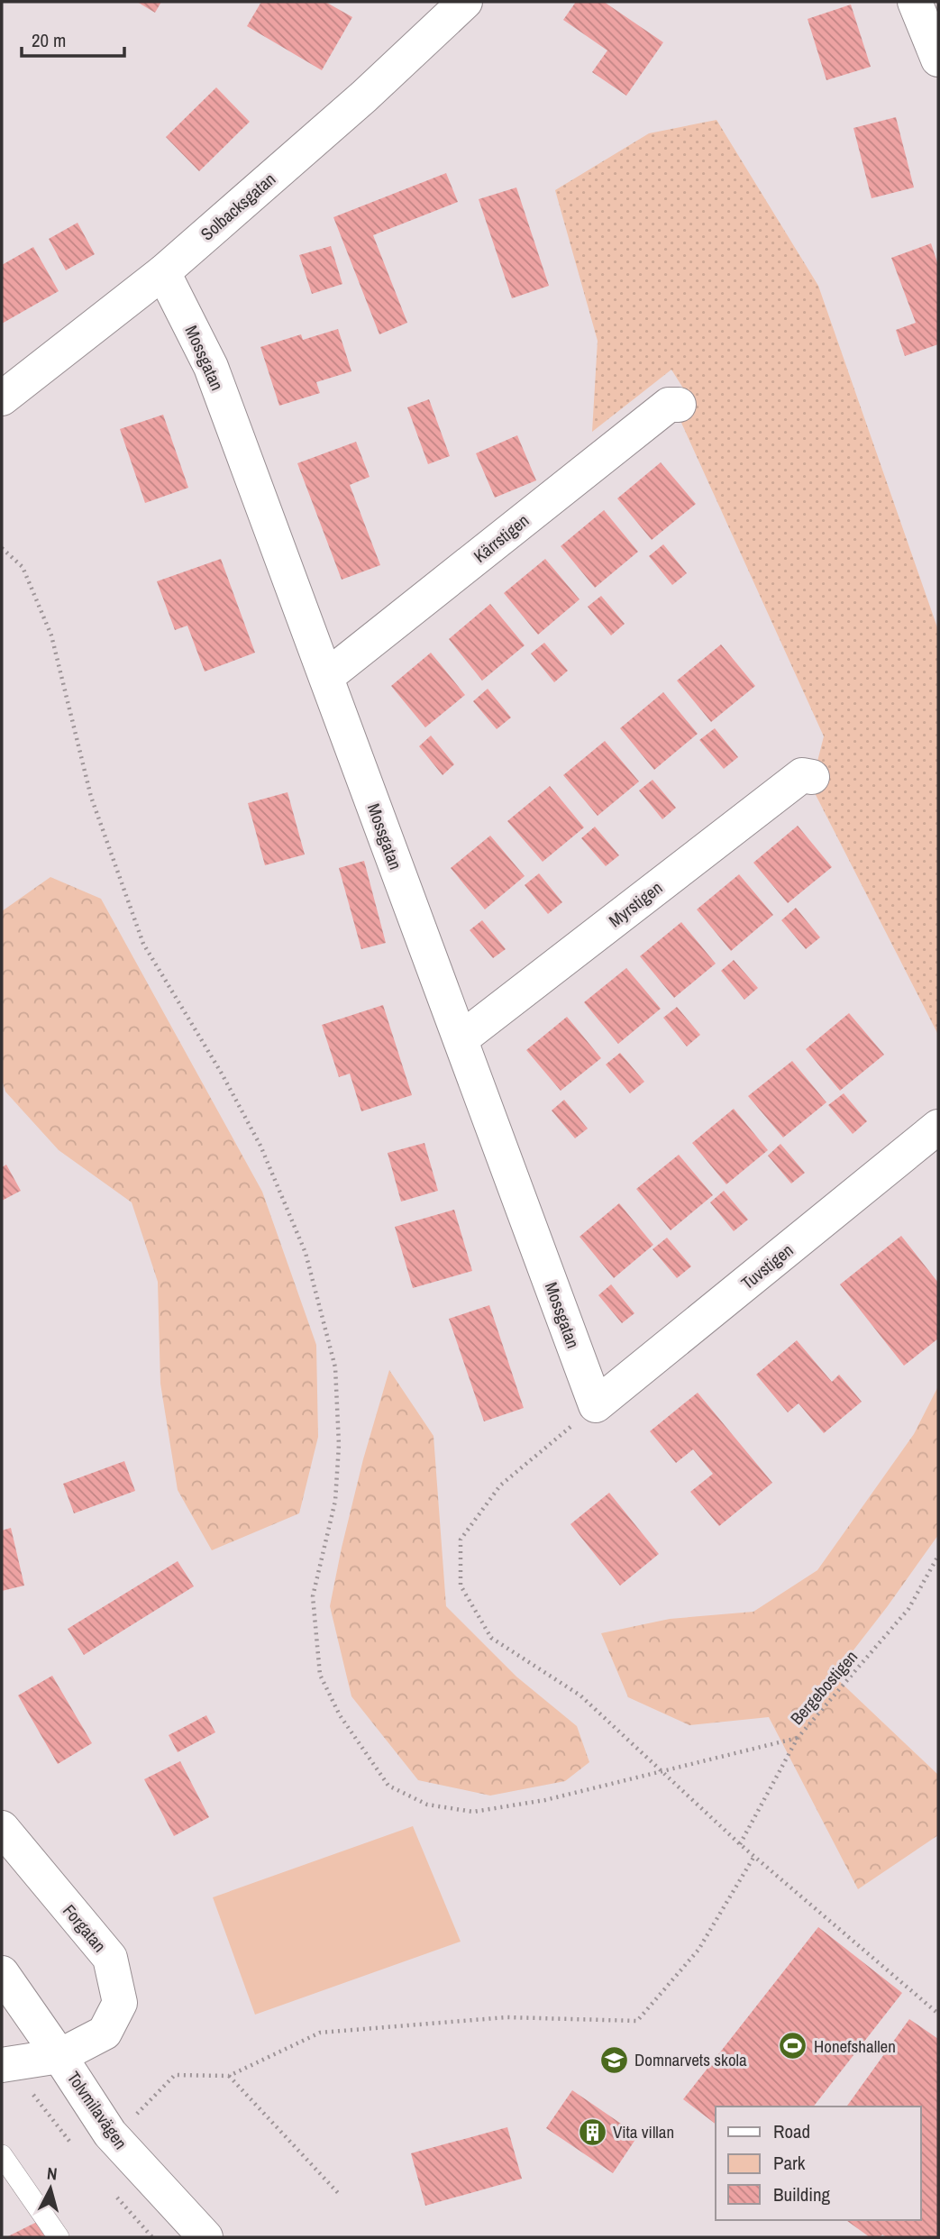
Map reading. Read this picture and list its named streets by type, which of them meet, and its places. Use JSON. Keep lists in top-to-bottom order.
{
  "streets": {
    "street": [
      "Solbacksgatan",
      "Mossgatan",
      "Kärrstigen",
      "Myrstigen",
      "Tuvstigen",
      "Forgatan",
      "Tolvmilavägen"
    ],
    "path": ["Bergebostigen"]
  },
  "crossings": [
    ["Solbacksgatan", "Mossgatan"],
    ["Mossgatan", "Kärrstigen"],
    ["Mossgatan", "Myrstigen"],
    ["Mossgatan", "Tuvstigen"],
    ["Forgatan", "Tolvmilavägen"]
  ],
  "places": {
    "sports": ["Honefshallen"],
    "school or university": ["Domnarvets skola"],
    "building": ["Vita villan"]
  },
  "legend": ["Road", "Park", "Building"],
  "scale_bar": "20 m",
  "north": "top"
}
